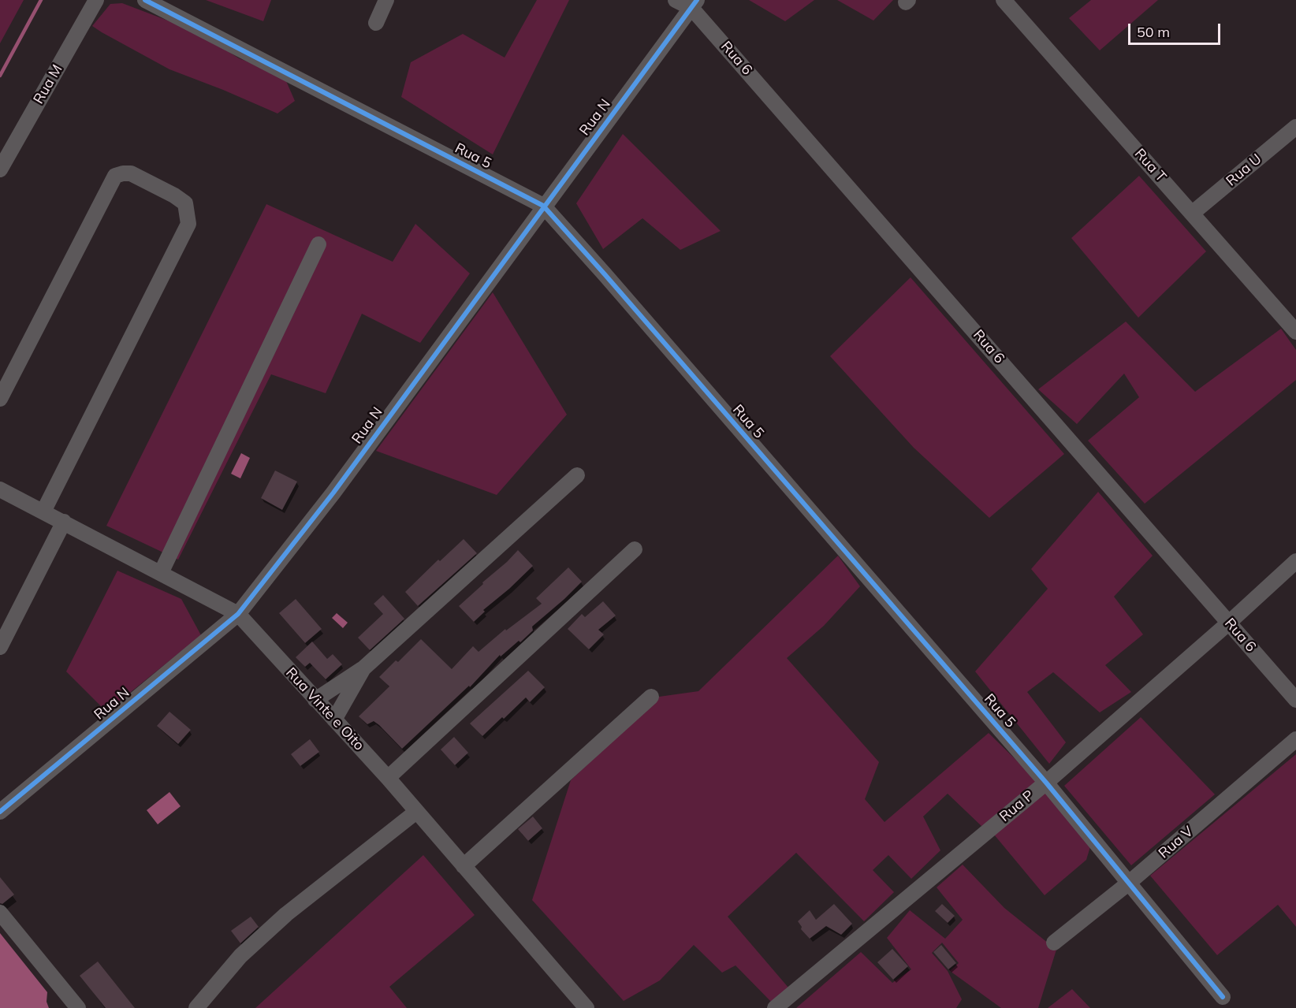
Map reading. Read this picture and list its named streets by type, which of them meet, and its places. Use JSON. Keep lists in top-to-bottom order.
{
  "streets": {
    "street": [
      "Rua 6",
      "Rua M",
      "Rua N",
      "Rua 5",
      "Rua T",
      "Rua U",
      "Rua Vinte e Oito",
      "Rua P",
      "Rua V"
    ]
  },
  "crossings": [
    ["Rua 6", "Rua N"],
    ["Rua 6", "Rua P"],
    ["Rua N", "Rua 5"],
    ["Rua N", "Rua Vinte e Oito"],
    ["Rua 5", "Rua P"],
    ["Rua 5", "Rua V"],
    ["Rua T", "Rua U"]
  ],
  "scale_bar": "50 m"
}
